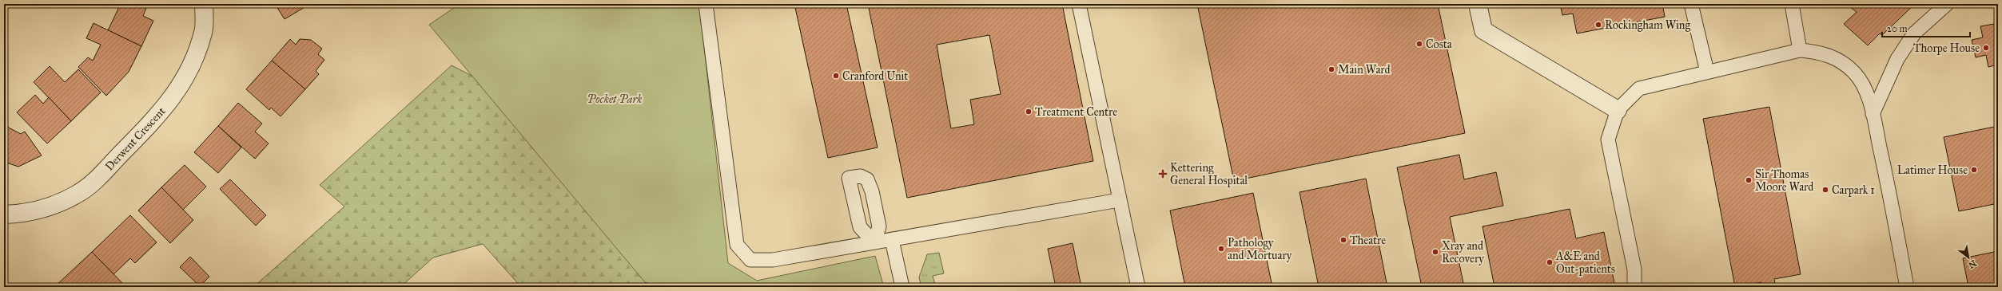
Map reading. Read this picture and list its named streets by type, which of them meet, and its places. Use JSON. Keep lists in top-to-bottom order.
{
  "streets": {
    "street": ["Derwent Crescent"]
  },
  "parks": ["Pocket Park"],
  "places": {
    "other": [
      "Rockingham Wing",
      "Costa",
      "Thorpe House",
      "Main Ward",
      "Cranford Unit",
      "Treatment Centre",
      "Latimer House",
      "Sir Thomas Moore Ward",
      "Carpark 1",
      "Theatre",
      "Pathology and Mortuary",
      "Xray and Recovery",
      "A&E and Out-patients"
    ],
    "health": ["Kettering General Hospital"]
  },
  "scale_bar": "20 m",
  "north": "bottom right"
}
